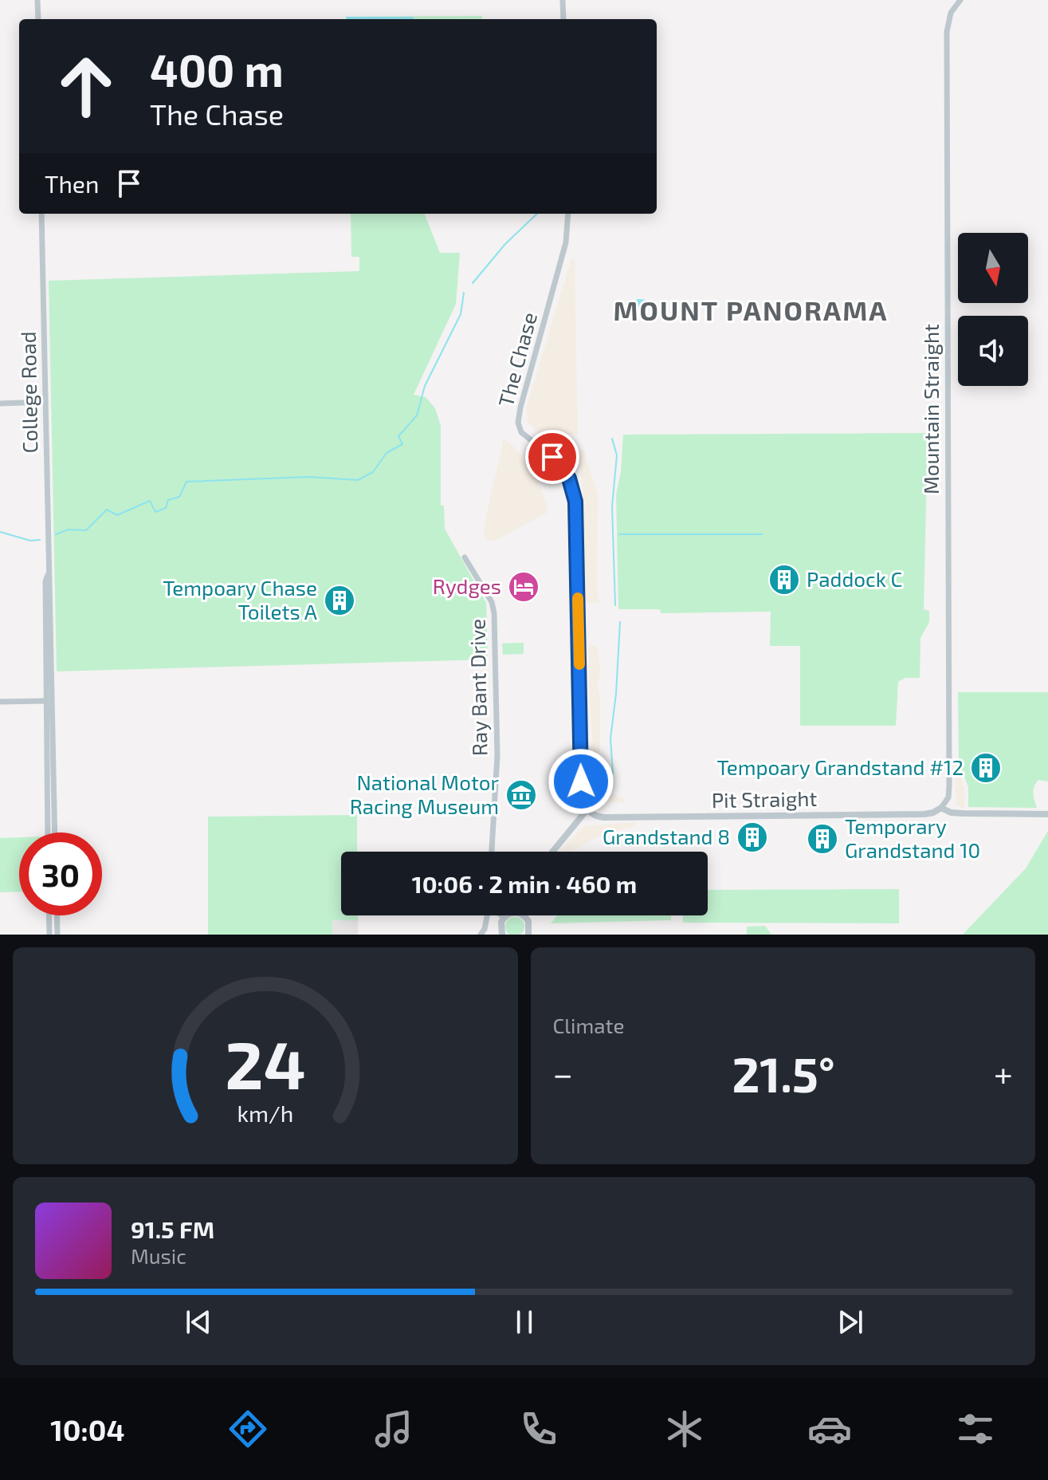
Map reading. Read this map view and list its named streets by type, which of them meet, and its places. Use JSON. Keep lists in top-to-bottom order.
{
  "streets": {
    "street": [
      "The Chase",
      "College Road",
      "Mountain Straight",
      "Ray Bant Drive",
      "Pit Straight"
    ]
  },
  "crossings": [
    ["The Chase", "Pit Straight"],
    ["Mountain Straight", "Pit Straight"]
  ],
  "districts": ["MOUNT PANORAMA"],
  "places": {
    "building": [
      "Paddock C",
      "Tempoary Chase Toilets A",
      "Tempoary Grandstand #12",
      "Grandstand 8",
      "Temporary Grandstand 10"
    ],
    "hotel": ["Rydges"],
    "museum": ["National Motor Racing Museum"]
  },
  "north": "bottom",
  "page": {
    "turn": ["400 m", "The Chase"],
    "then": "Then",
    "limit": "30",
    "trip": "10:06 · 2 min · 460 m",
    "tile": "Climate",
    "heat": ["−", "21.5°", "+"],
    "song": ["91.5 FM", "Music"],
    "tabs": "10:04",
    "gauge": ["24", "km/h"]
  }
}
